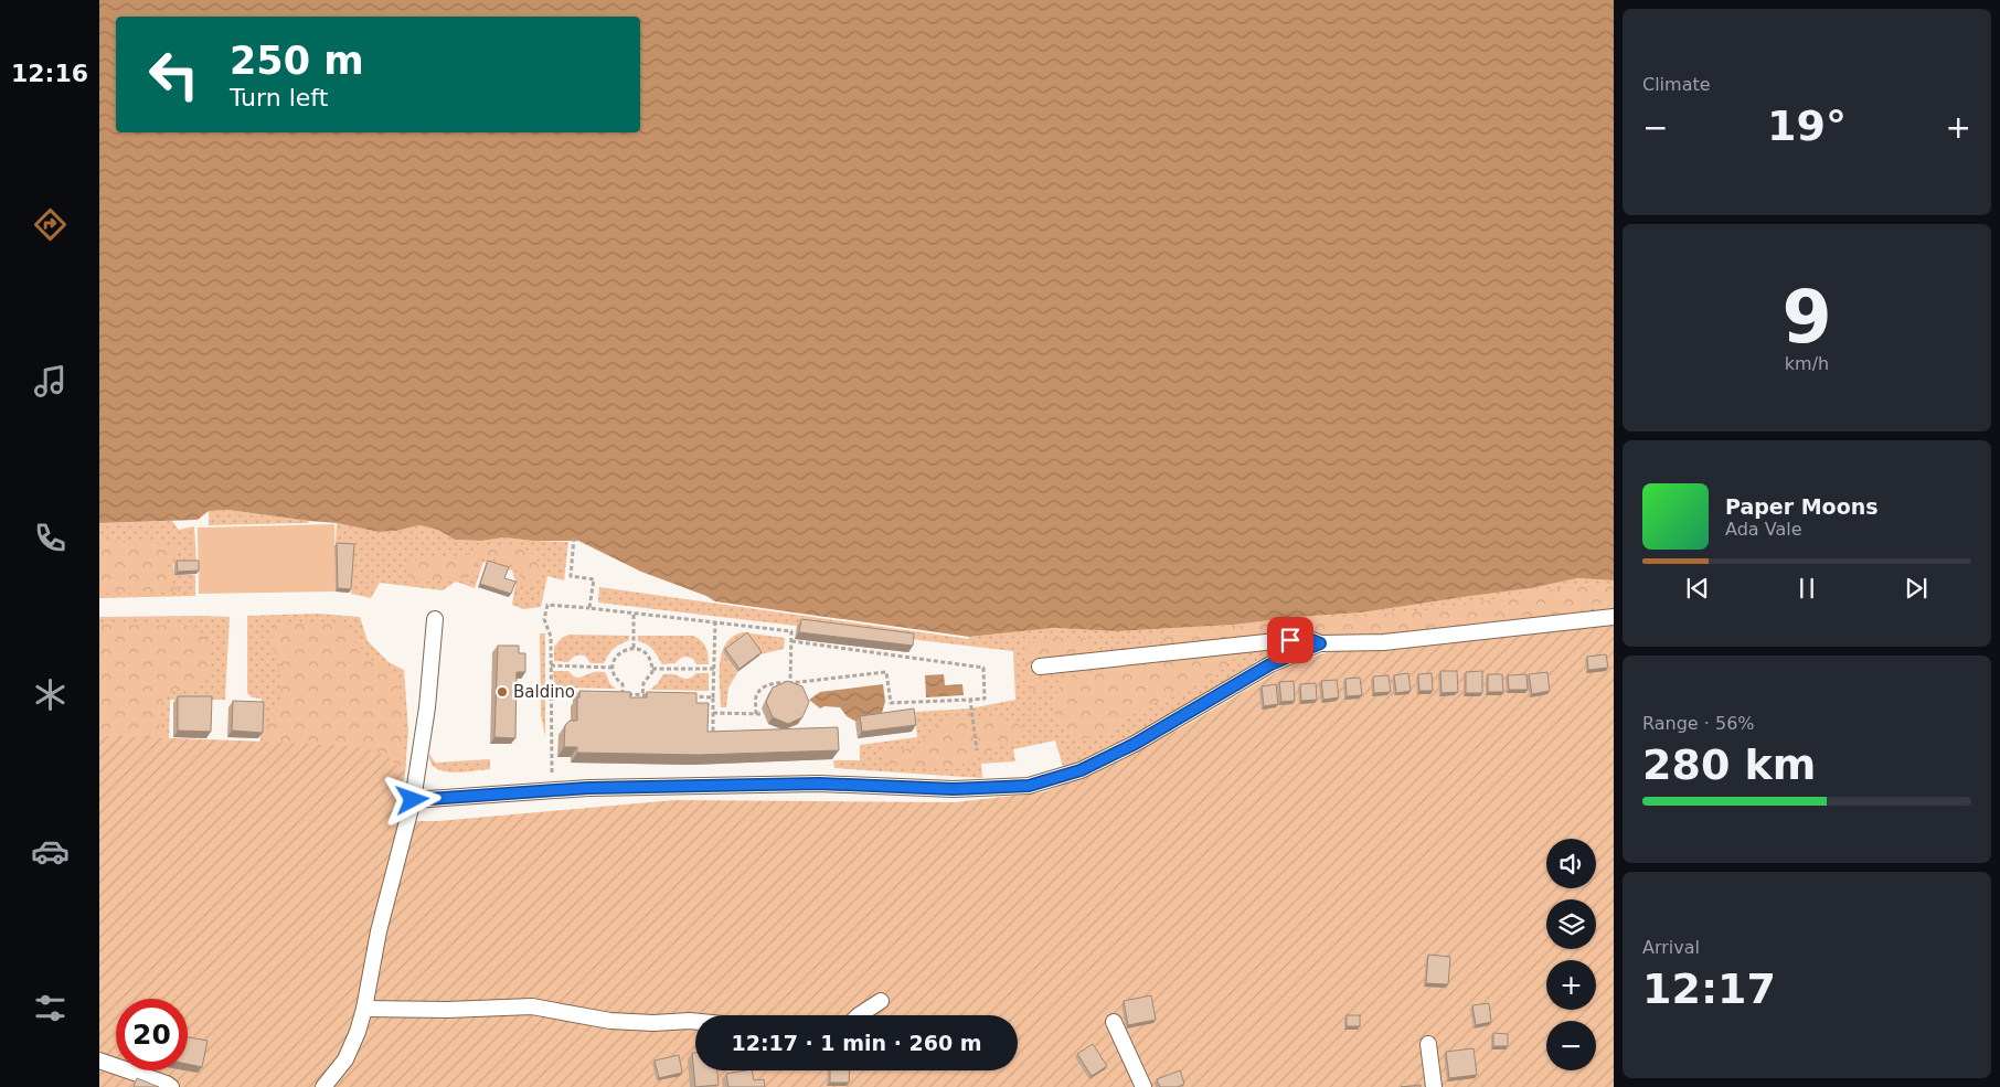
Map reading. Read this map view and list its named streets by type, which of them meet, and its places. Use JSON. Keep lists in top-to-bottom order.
{
  "places": ["Baldino"],
  "page": {
    "tabs": "12:16",
    "tile": [
      "Climate",
      ["9", "km/h"],
      ["Range · 56%", "280 km"],
      ["Arrival", "12:17"]
    ],
    "turn": ["250 m", "Turn left"],
    "heat": ["−", "19°", "+"],
    "song": ["Paper Moons", "Ada Vale"],
    "map_buttons": ["+", "−"],
    "limit": "20",
    "trip": "12:17 · 1 min · 260 m"
  }
}
